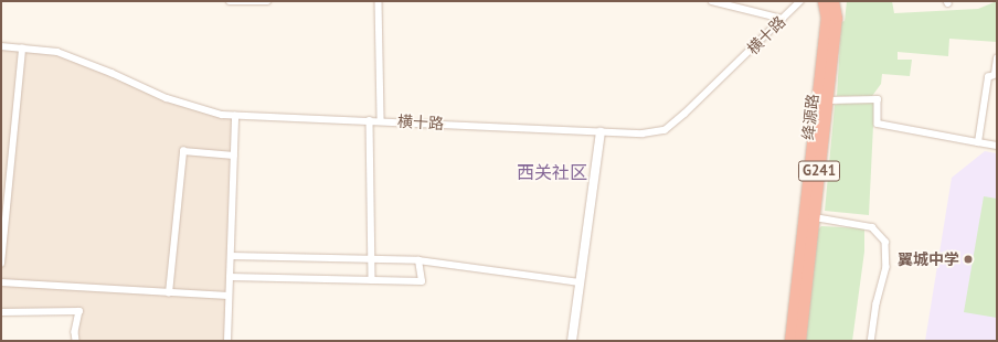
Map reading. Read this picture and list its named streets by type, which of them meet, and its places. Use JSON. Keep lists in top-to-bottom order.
{
  "streets": {
    "highway": ["绛源路", "G241"],
    "street": ["横十路"]
  },
  "districts": ["西关社区"],
  "places": ["翼城中学"]
}
